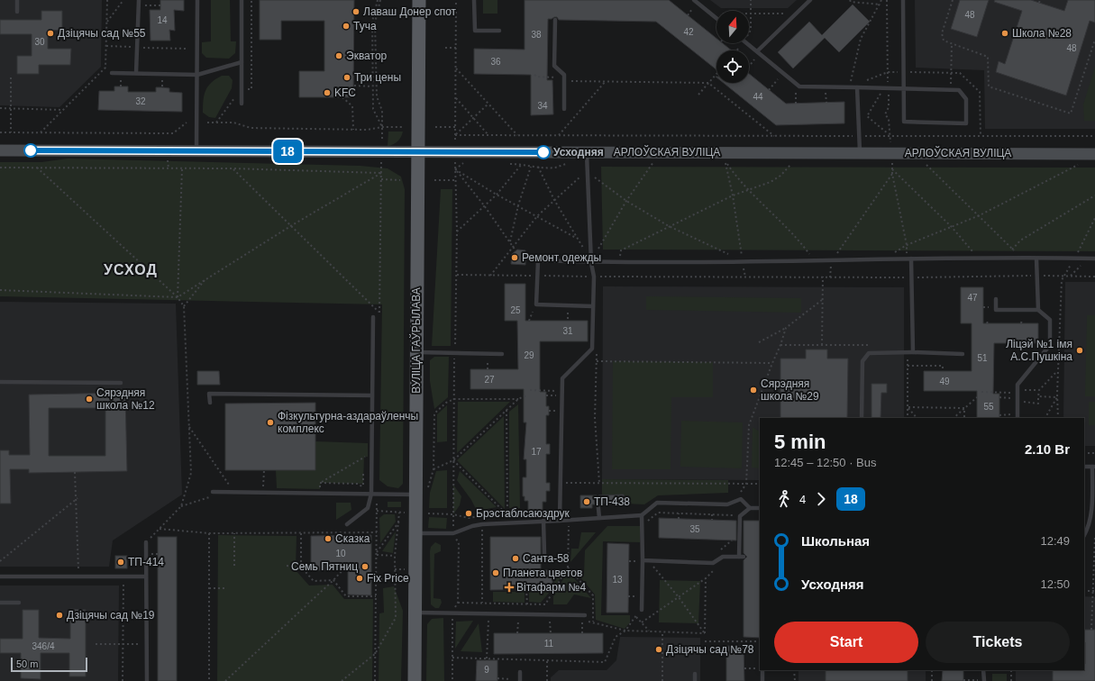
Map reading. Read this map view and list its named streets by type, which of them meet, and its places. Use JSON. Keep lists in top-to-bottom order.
{
  "streets": {
    "main road": ["ВУЛІЦА ГАЎРЫЛАВА"],
    "street": ["АРЛОЎСКАЯ ВУЛІЦА"]
  },
  "crossings": [
    ["АРЛОЎСКАЯ ВУЛІЦА", "ВУЛІЦА ГАЎРЫЛАВА"]
  ],
  "districts": ["УСХОД"],
  "places": {
    "other": [
      "Лаваш Донер спот",
      "Туча",
      "Дзіцячы сад №55",
      "Школа №28",
      "Экватор",
      "Три цены",
      "KFC",
      "Усходняя",
      "Ремонт одежды",
      "Ліцэй №1 імя А.С.Пушкіна",
      "Сярэдняя школа №29",
      "Сярэдняя школа №12",
      "Фізкультурна-аздараўленчы комплекс",
      "ТП-438",
      "Брэстаблсаюздрук",
      "Сказка",
      "Санта-58",
      "ТП-414",
      "Семь Пятниц",
      "Планета цветов",
      "Fix Price",
      "Дзіцячы сад №19",
      "Дзіцячы сад №78"
    ],
    "health": ["Вітафарм №4"]
  },
  "lines": ["bus line 18"],
  "house_numbers": [
    "48",
    "14",
    "42",
    "38",
    "30",
    "48",
    "36",
    "44",
    "32",
    "34",
    "47",
    "25",
    "31",
    "29",
    "51",
    "27",
    "49",
    "55",
    "17",
    "35",
    "10",
    "13",
    "11",
    "346/4",
    "9"
  ],
  "scale_bar": "50 m",
  "north": "top",
  "page": {
    "on_map": "18",
    "heading": ["5 min", "12:45 – 12:50 · Bus", "2.10 Br"],
    "legs": ["4", "18"],
    "list": [
      {
        "name": "Школьная",
        "value": "12:49"
      },
      {
        "name": "Усходняя",
        "value": "12:50"
      }
    ],
    "buttons": ["Start", "Tickets"],
    "scale": "50 m"
  }
}
